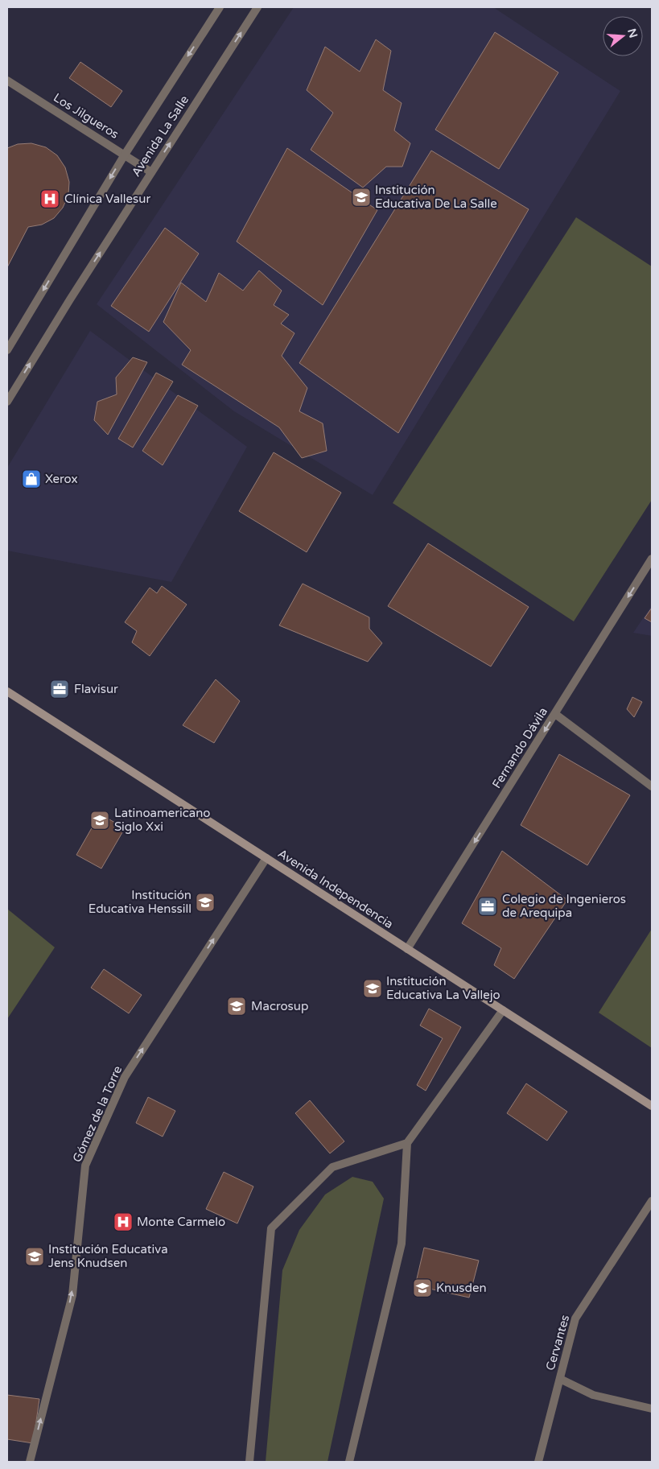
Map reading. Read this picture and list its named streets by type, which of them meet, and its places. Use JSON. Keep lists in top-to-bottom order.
{
  "streets": {
    "main road": ["Avenida Independencia"],
    "street": [
      "Los Jilgueros",
      "Avenida La Salle",
      "Fernando Dávila",
      "Gómez de la Torre",
      "Cervantes"
    ]
  },
  "crossings": [
    ["Los Jilgueros", "Avenida La Salle"],
    ["Fernando Dávila", "Avenida Independencia"],
    ["Avenida Independencia", "Gómez de la Torre"]
  ],
  "one_way": ["Fernando Dávila", "Gómez de la Torre"],
  "places": {
    "school or university": [
      "Institución Educativa De La Salle",
      "Latinoamericano Siglo Xxi",
      "Institución Educativa Henssill",
      "Institución Educativa La Vallejo",
      "Macrosup",
      "Institución Educativa Jens Knudsen",
      "Knusden"
    ],
    "hospital": ["Clínica Vallesur", "Monte Carmelo"],
    "shop": ["Xerox"],
    "office": ["Flavisur", "Colegio de Ingenieros de Arequipa"]
  },
  "north": "right"
}
